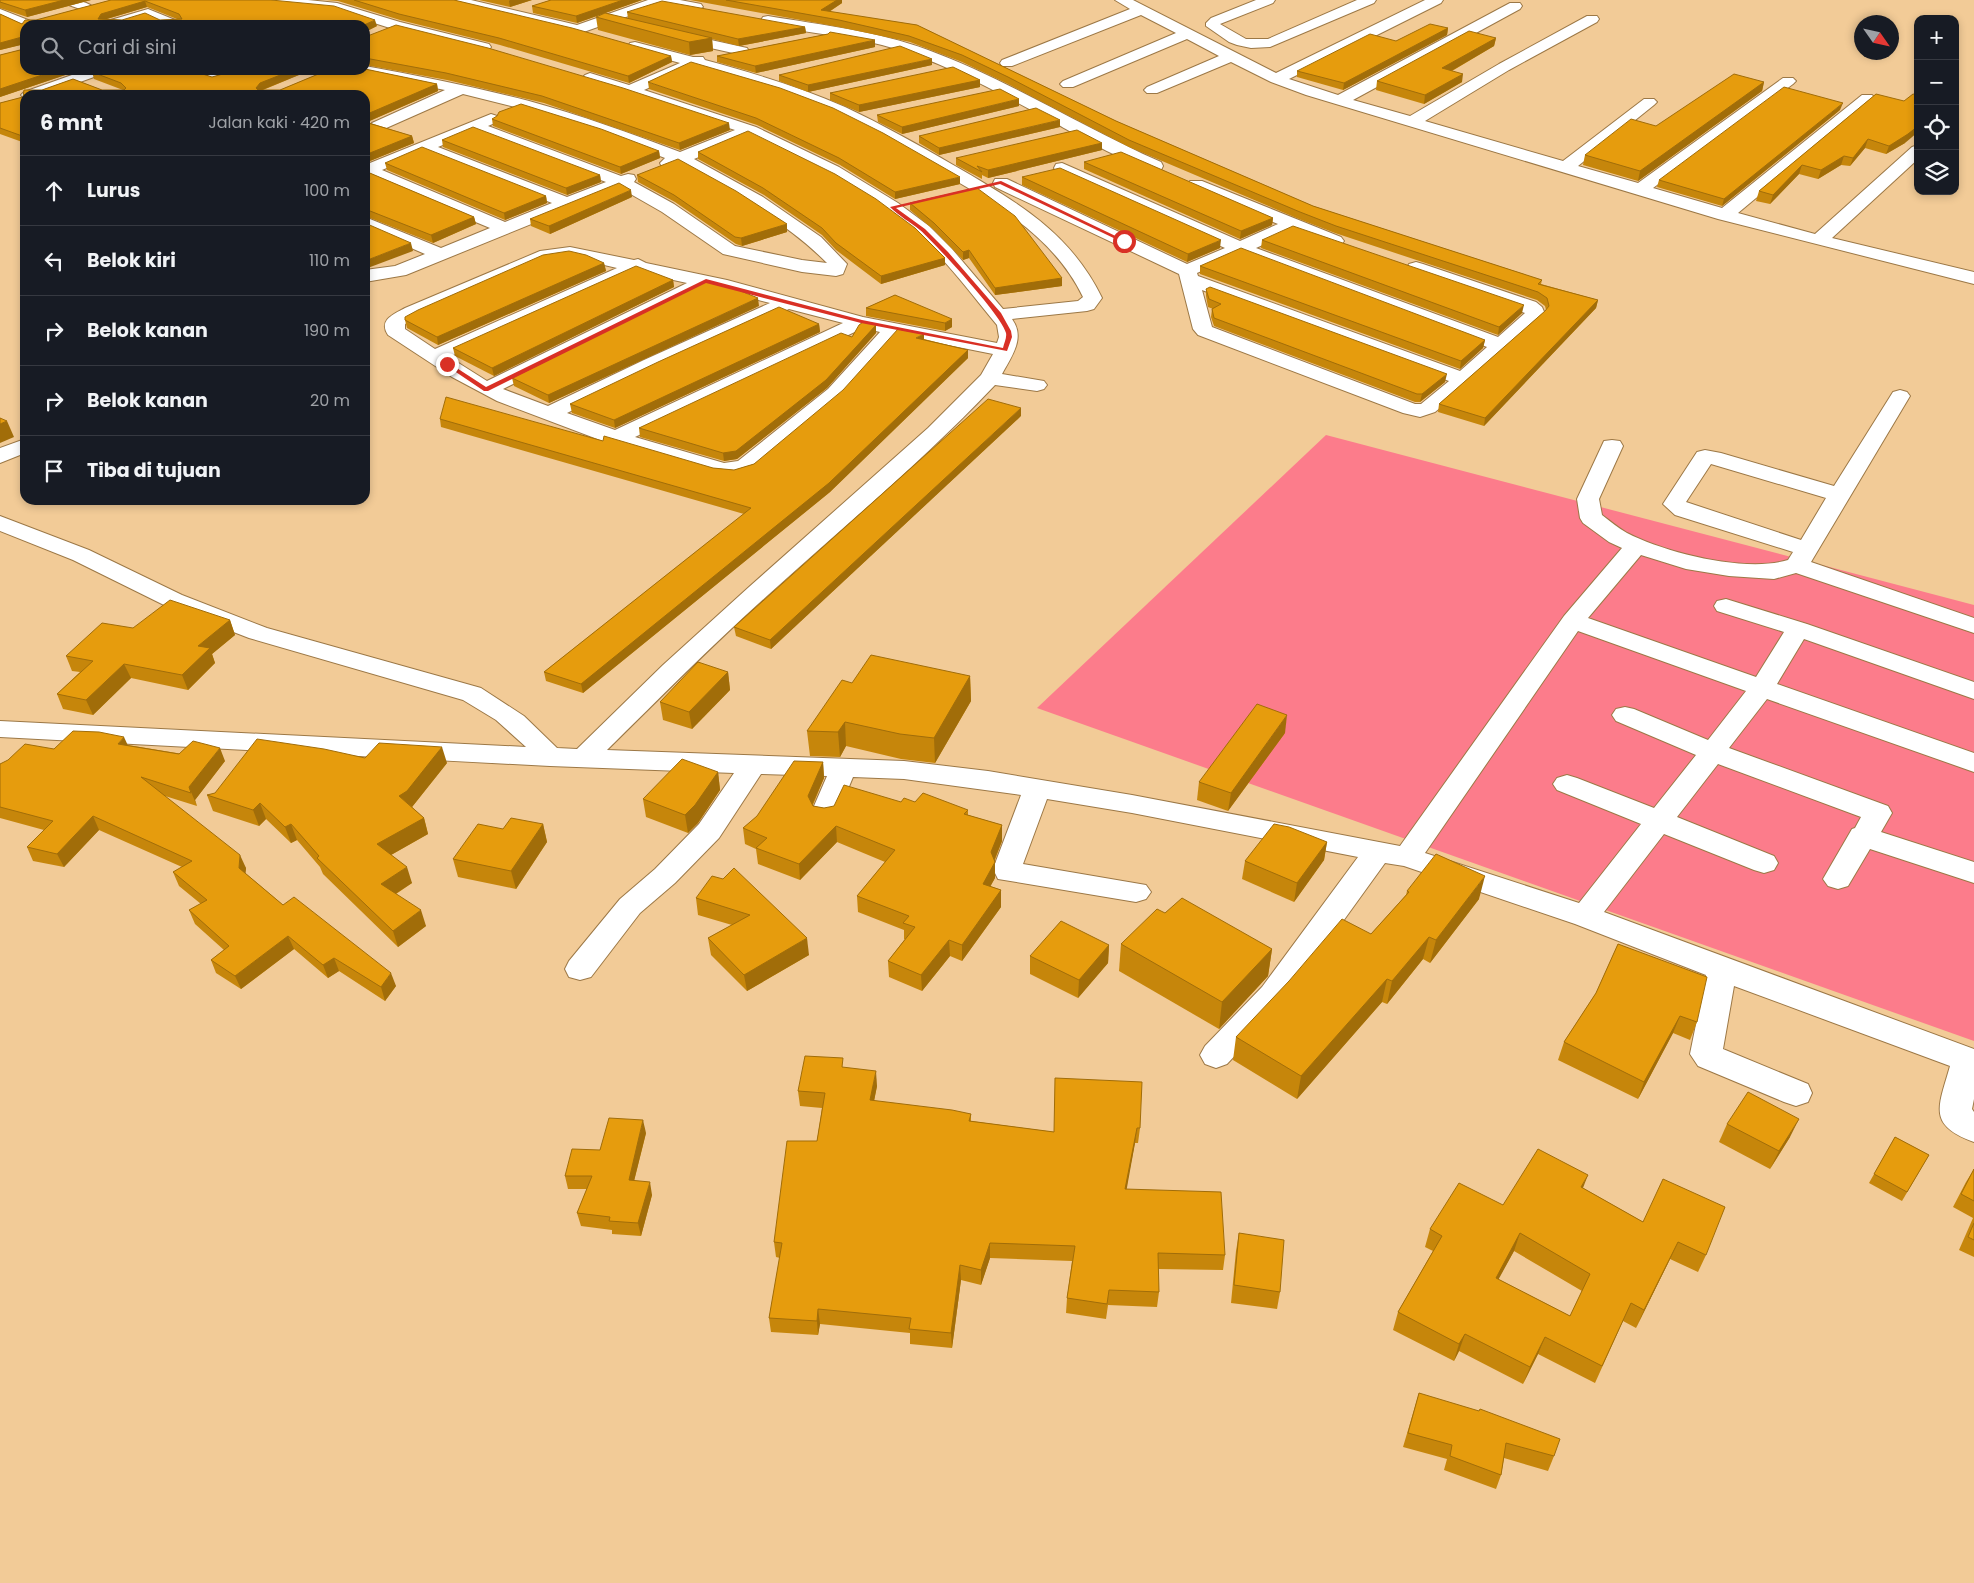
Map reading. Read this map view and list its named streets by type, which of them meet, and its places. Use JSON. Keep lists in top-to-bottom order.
{
  "north": "bottom right",
  "page": {
    "map_buttons": ["+", "−"],
    "search": "Cari di sini",
    "heading": ["6 mnt", "Jalan kaki · 420 m"],
    "list": [
      ["Lurus", "100 m"],
      ["Belok kiri", "110 m"],
      ["Belok kanan", "190 m"],
      ["Belok kanan", "20 m"],
      "Tiba di tujuan"
    ]
  }
}
